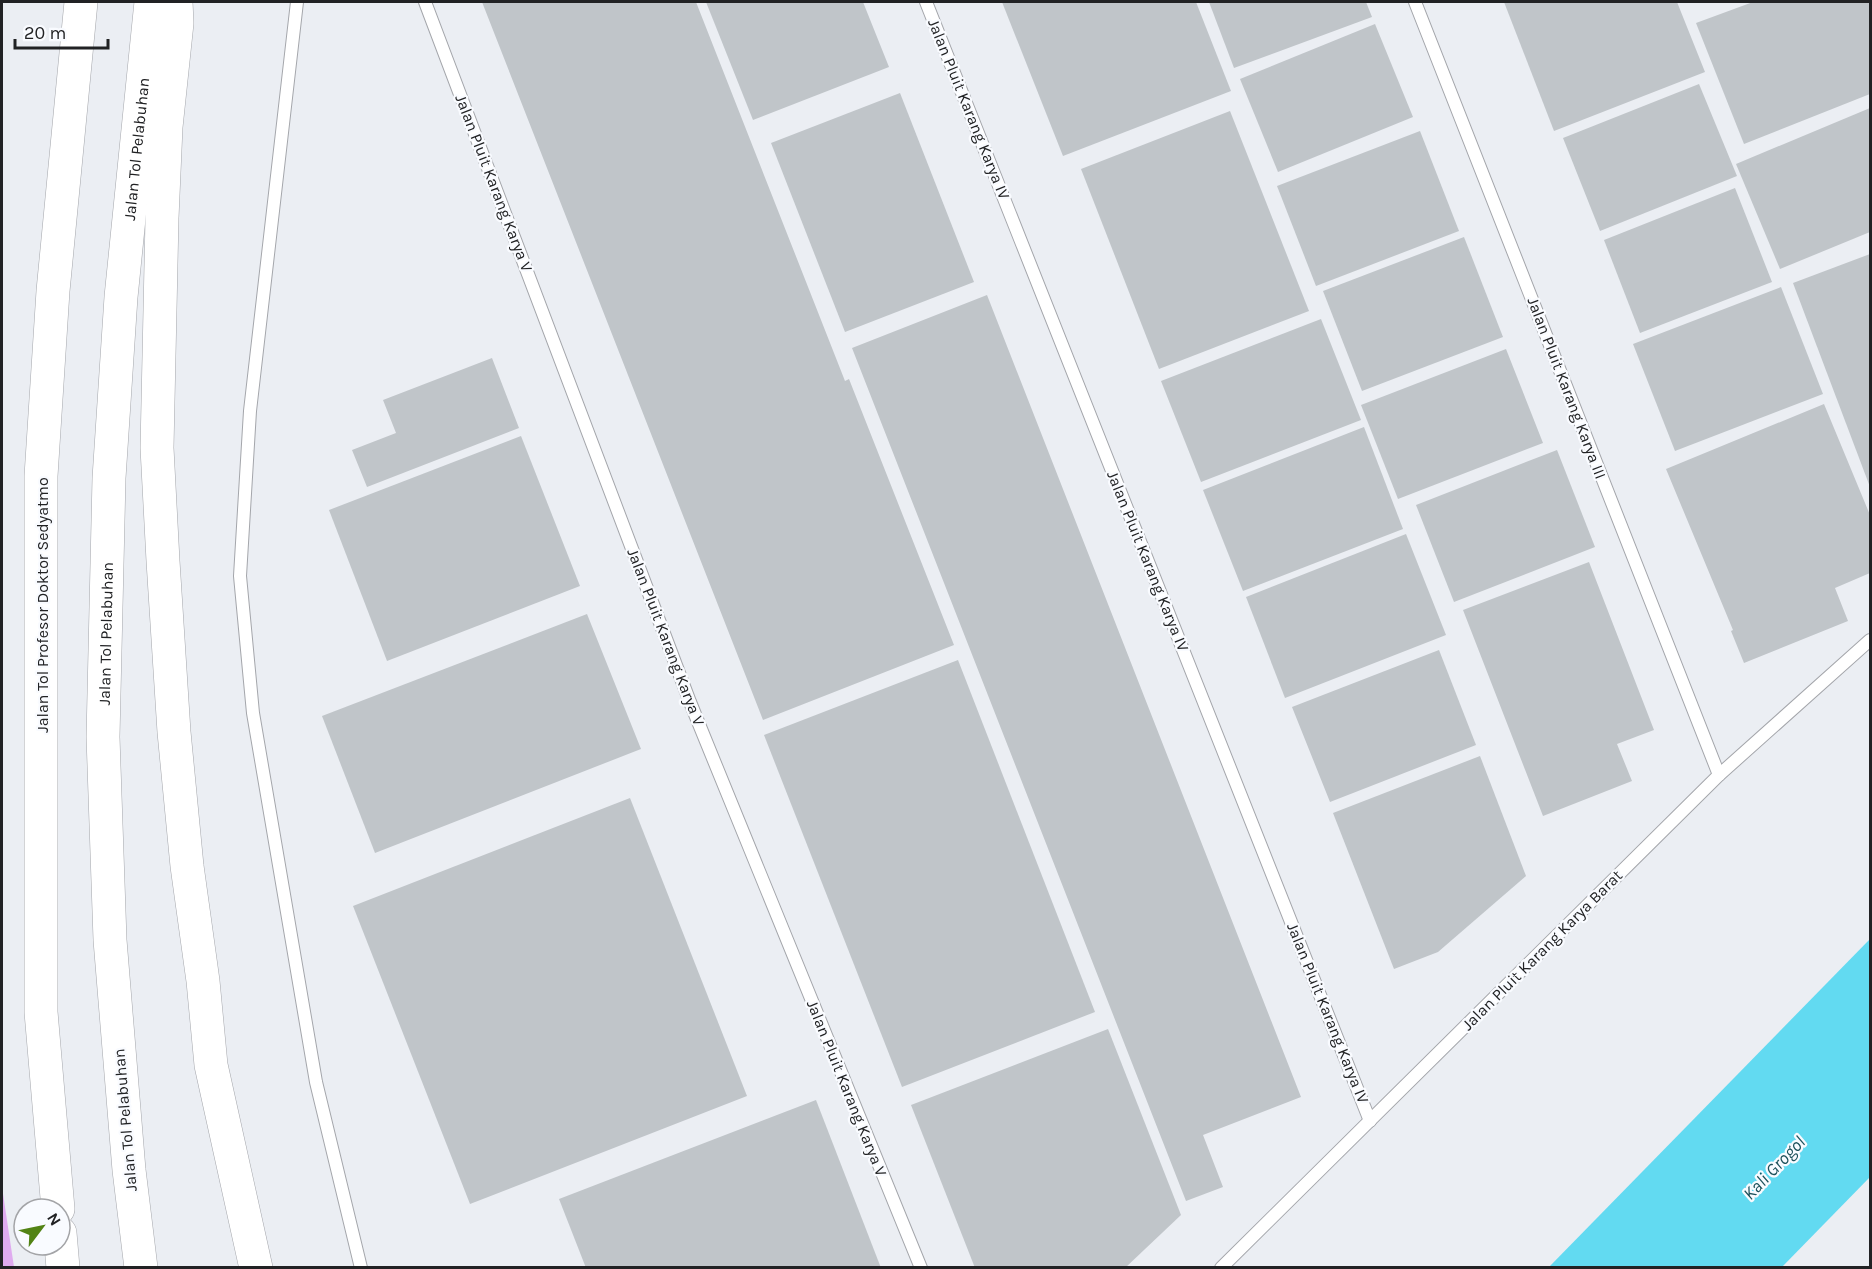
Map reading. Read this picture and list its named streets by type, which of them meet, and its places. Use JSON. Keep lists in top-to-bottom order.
{
  "streets": {
    "highway": ["Jalan Tol Pelabuhan", "Jalan Tol Profesor Doktor Sedyatmo"],
    "lane": [
      "Jalan Pluit Karang Karya IV",
      "Jalan Pluit Karang Karya V",
      "Jalan Pluit Karang Karya III",
      "Jalan Pluit Karang Karya Barat"
    ]
  },
  "crossings": [
    ["Jalan Pluit Karang Karya IV", "Jalan Pluit Karang Karya Barat"],
    ["Jalan Pluit Karang Karya III", "Jalan Pluit Karang Karya Barat"]
  ],
  "water": ["Kali Grogol"],
  "scale_bar": "20 m",
  "north": "top right"
}
